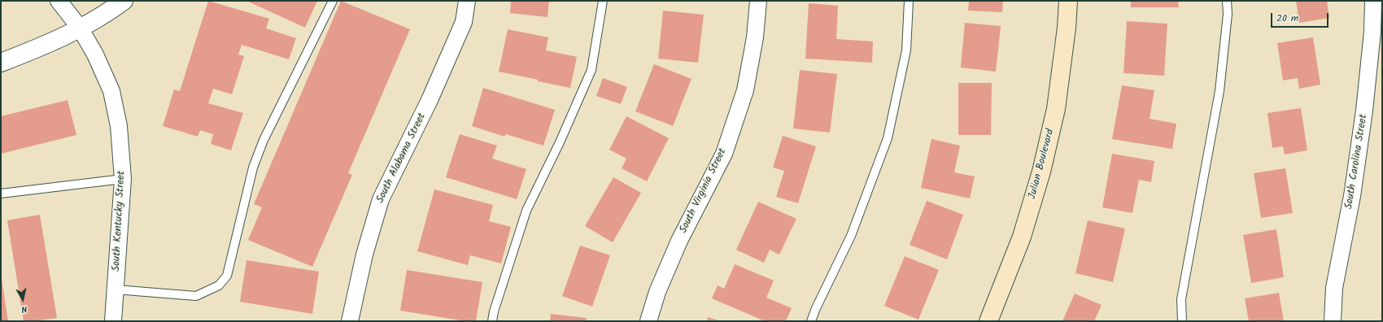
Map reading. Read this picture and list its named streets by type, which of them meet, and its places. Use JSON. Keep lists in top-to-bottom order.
{
  "streets": {
    "main road": ["Julian Boulevard"],
    "street": [
      "South Alabama Street",
      "South Carolina Street",
      "South Virginia Street",
      "South Kentucky Street"
    ]
  },
  "scale_bar": "20 m",
  "north": "bottom"
}
